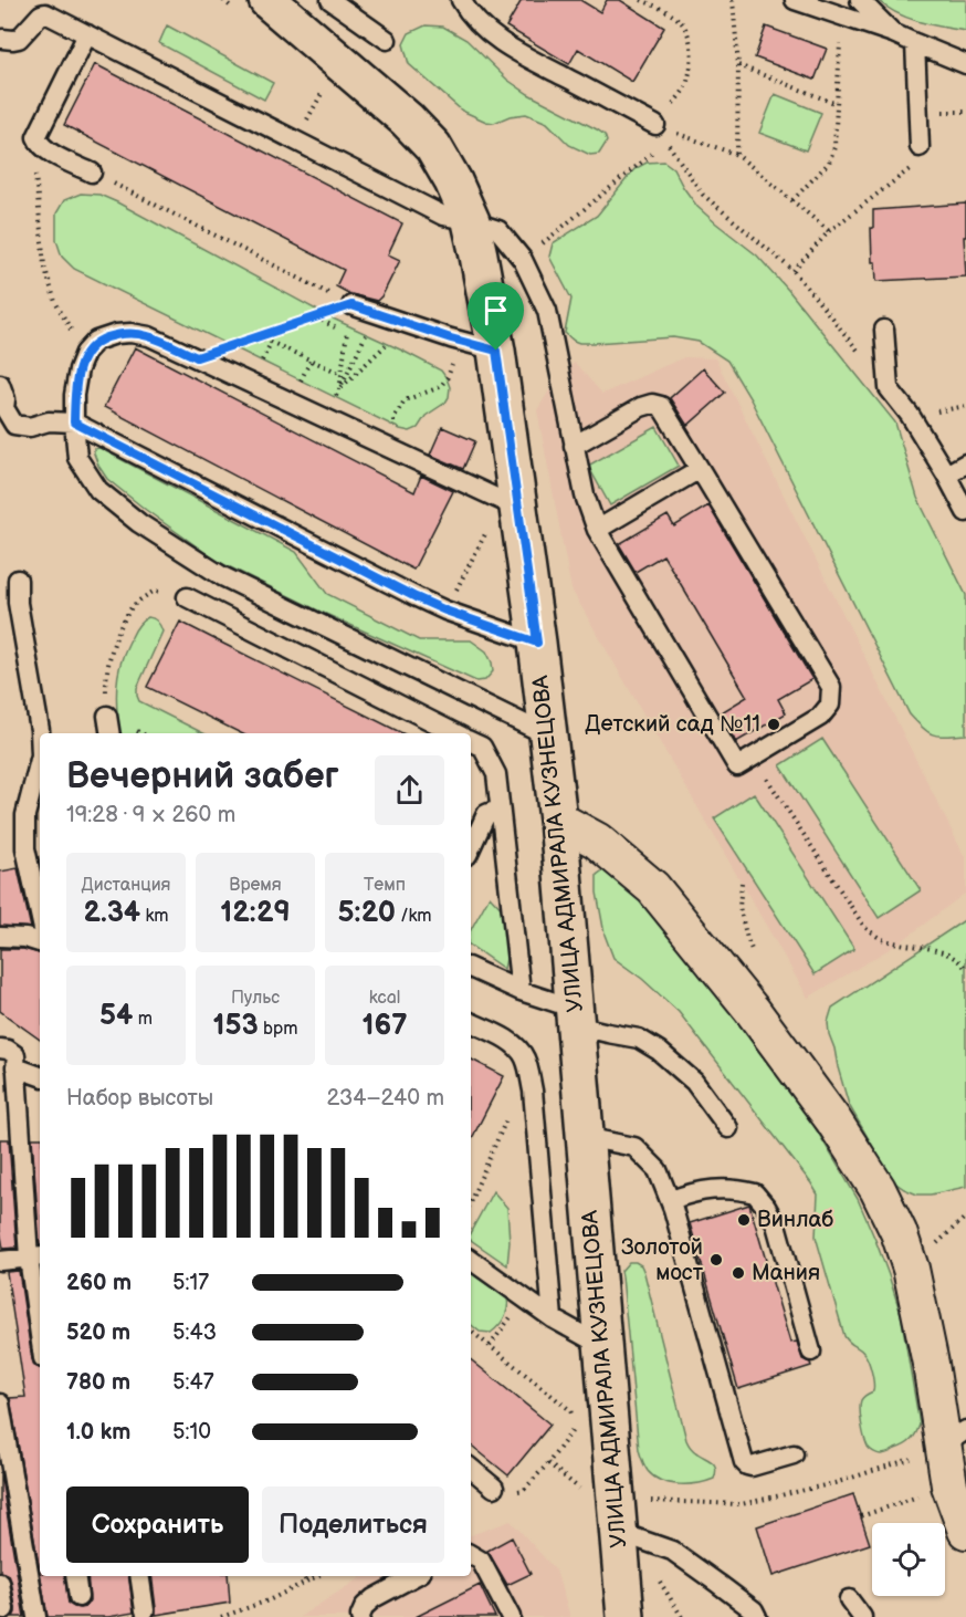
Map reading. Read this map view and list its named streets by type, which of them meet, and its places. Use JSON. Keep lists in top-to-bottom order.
{
  "streets": {
    "main road": ["УЛИЦА АДМИРАЛА КУЗНЕЦОВА"]
  },
  "places": [
    "Детский сад №11",
    "Винлаб",
    "Золотой мост",
    "Мания"
  ],
  "page": {
    "heading": ["Вечерний забег", "19:28 · 9 × 260 m"],
    "stats": [
      ["Дистанция", "2.34 km"],
      ["Время", "12:29"],
      ["Темп", "5:20 /km"],
      ["54 m"],
      ["Пульс", "153 bpm"],
      ["kcal", "167"]
    ],
    "chart": ["Набор высоты", "234–240 m"],
    "list": [
      {
        "name": "260 m",
        "note": "5:17"
      },
      {
        "name": "520 m",
        "note": "5:43"
      },
      {
        "name": "780 m",
        "note": "5:47"
      },
      {
        "name": "1.0 km",
        "note": "5:10"
      }
    ],
    "buttons": ["Сохранить", "Поделиться"]
  }
}
